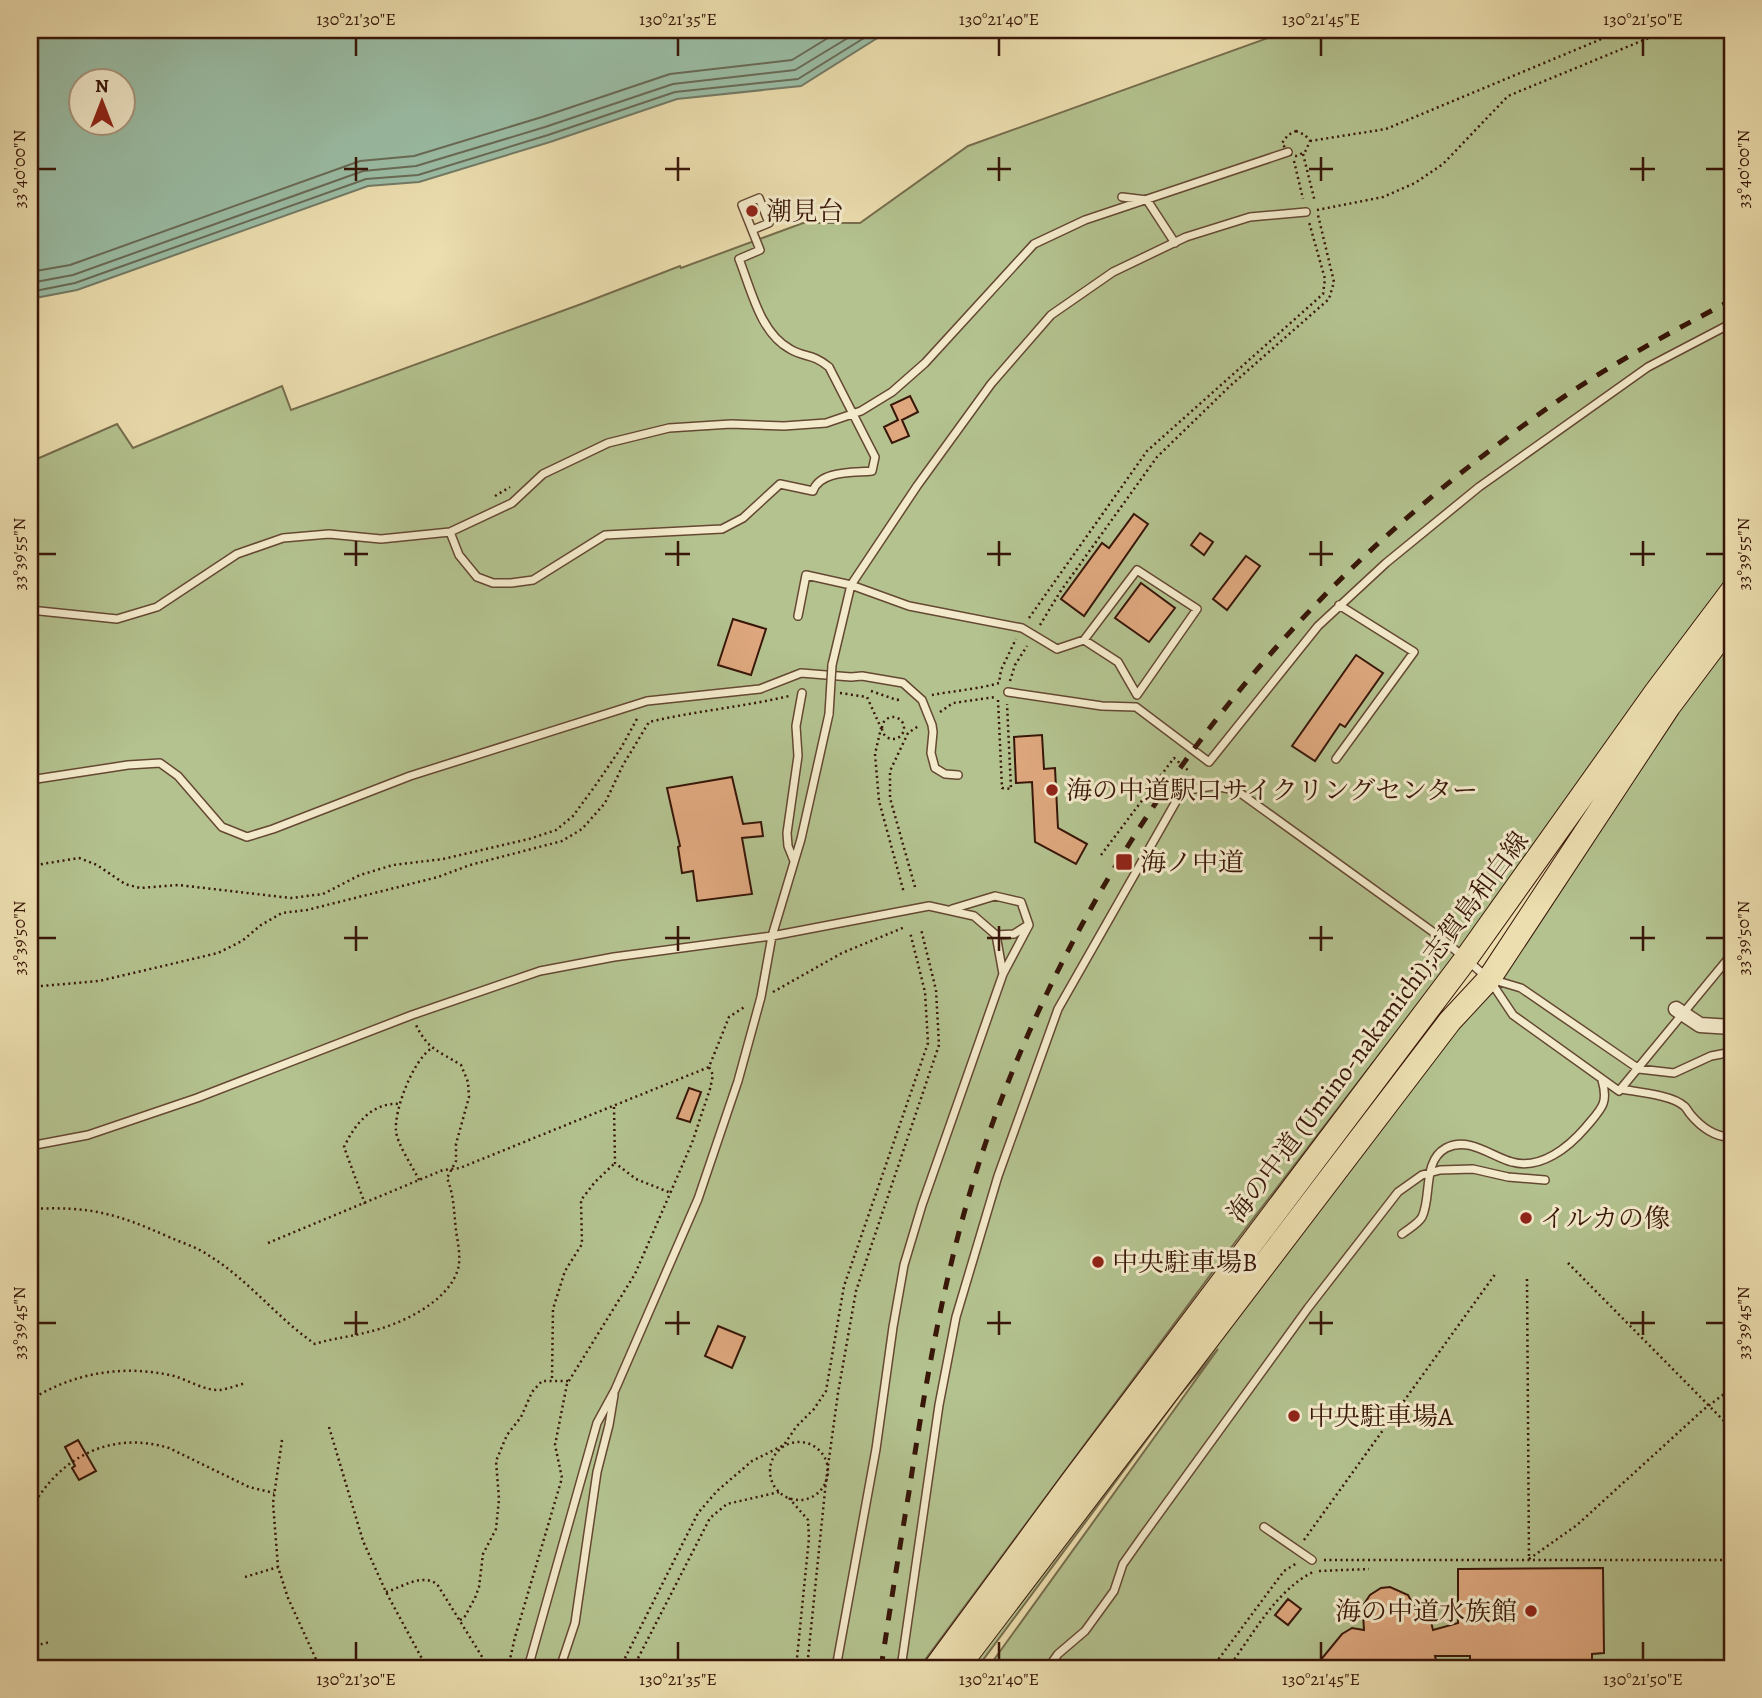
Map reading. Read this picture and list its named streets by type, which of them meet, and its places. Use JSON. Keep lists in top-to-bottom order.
{
  "streets": {
    "main road": ["海の中道 (Umino-nakamichi);志賀島和白線"]
  },
  "places": {
    "other": [
      "潮見台",
      "海の中道駅口サイクリングセンター",
      "イルカの像",
      "中央駐車場B",
      "中央駐車場A",
      "海の中道水族館"
    ],
    "transit": ["海ノ中道"]
  },
  "north": "top",
  "coordinates": [
    "130°21'30\"E",
    "130°21'35\"E",
    "130°21'40\"E",
    "130°21'45\"E",
    "130°21'50\"E",
    "33°40'00\"N",
    "33°39'55\"N",
    "33°39'50\"N",
    "33°39'45\"N"
  ]
}
